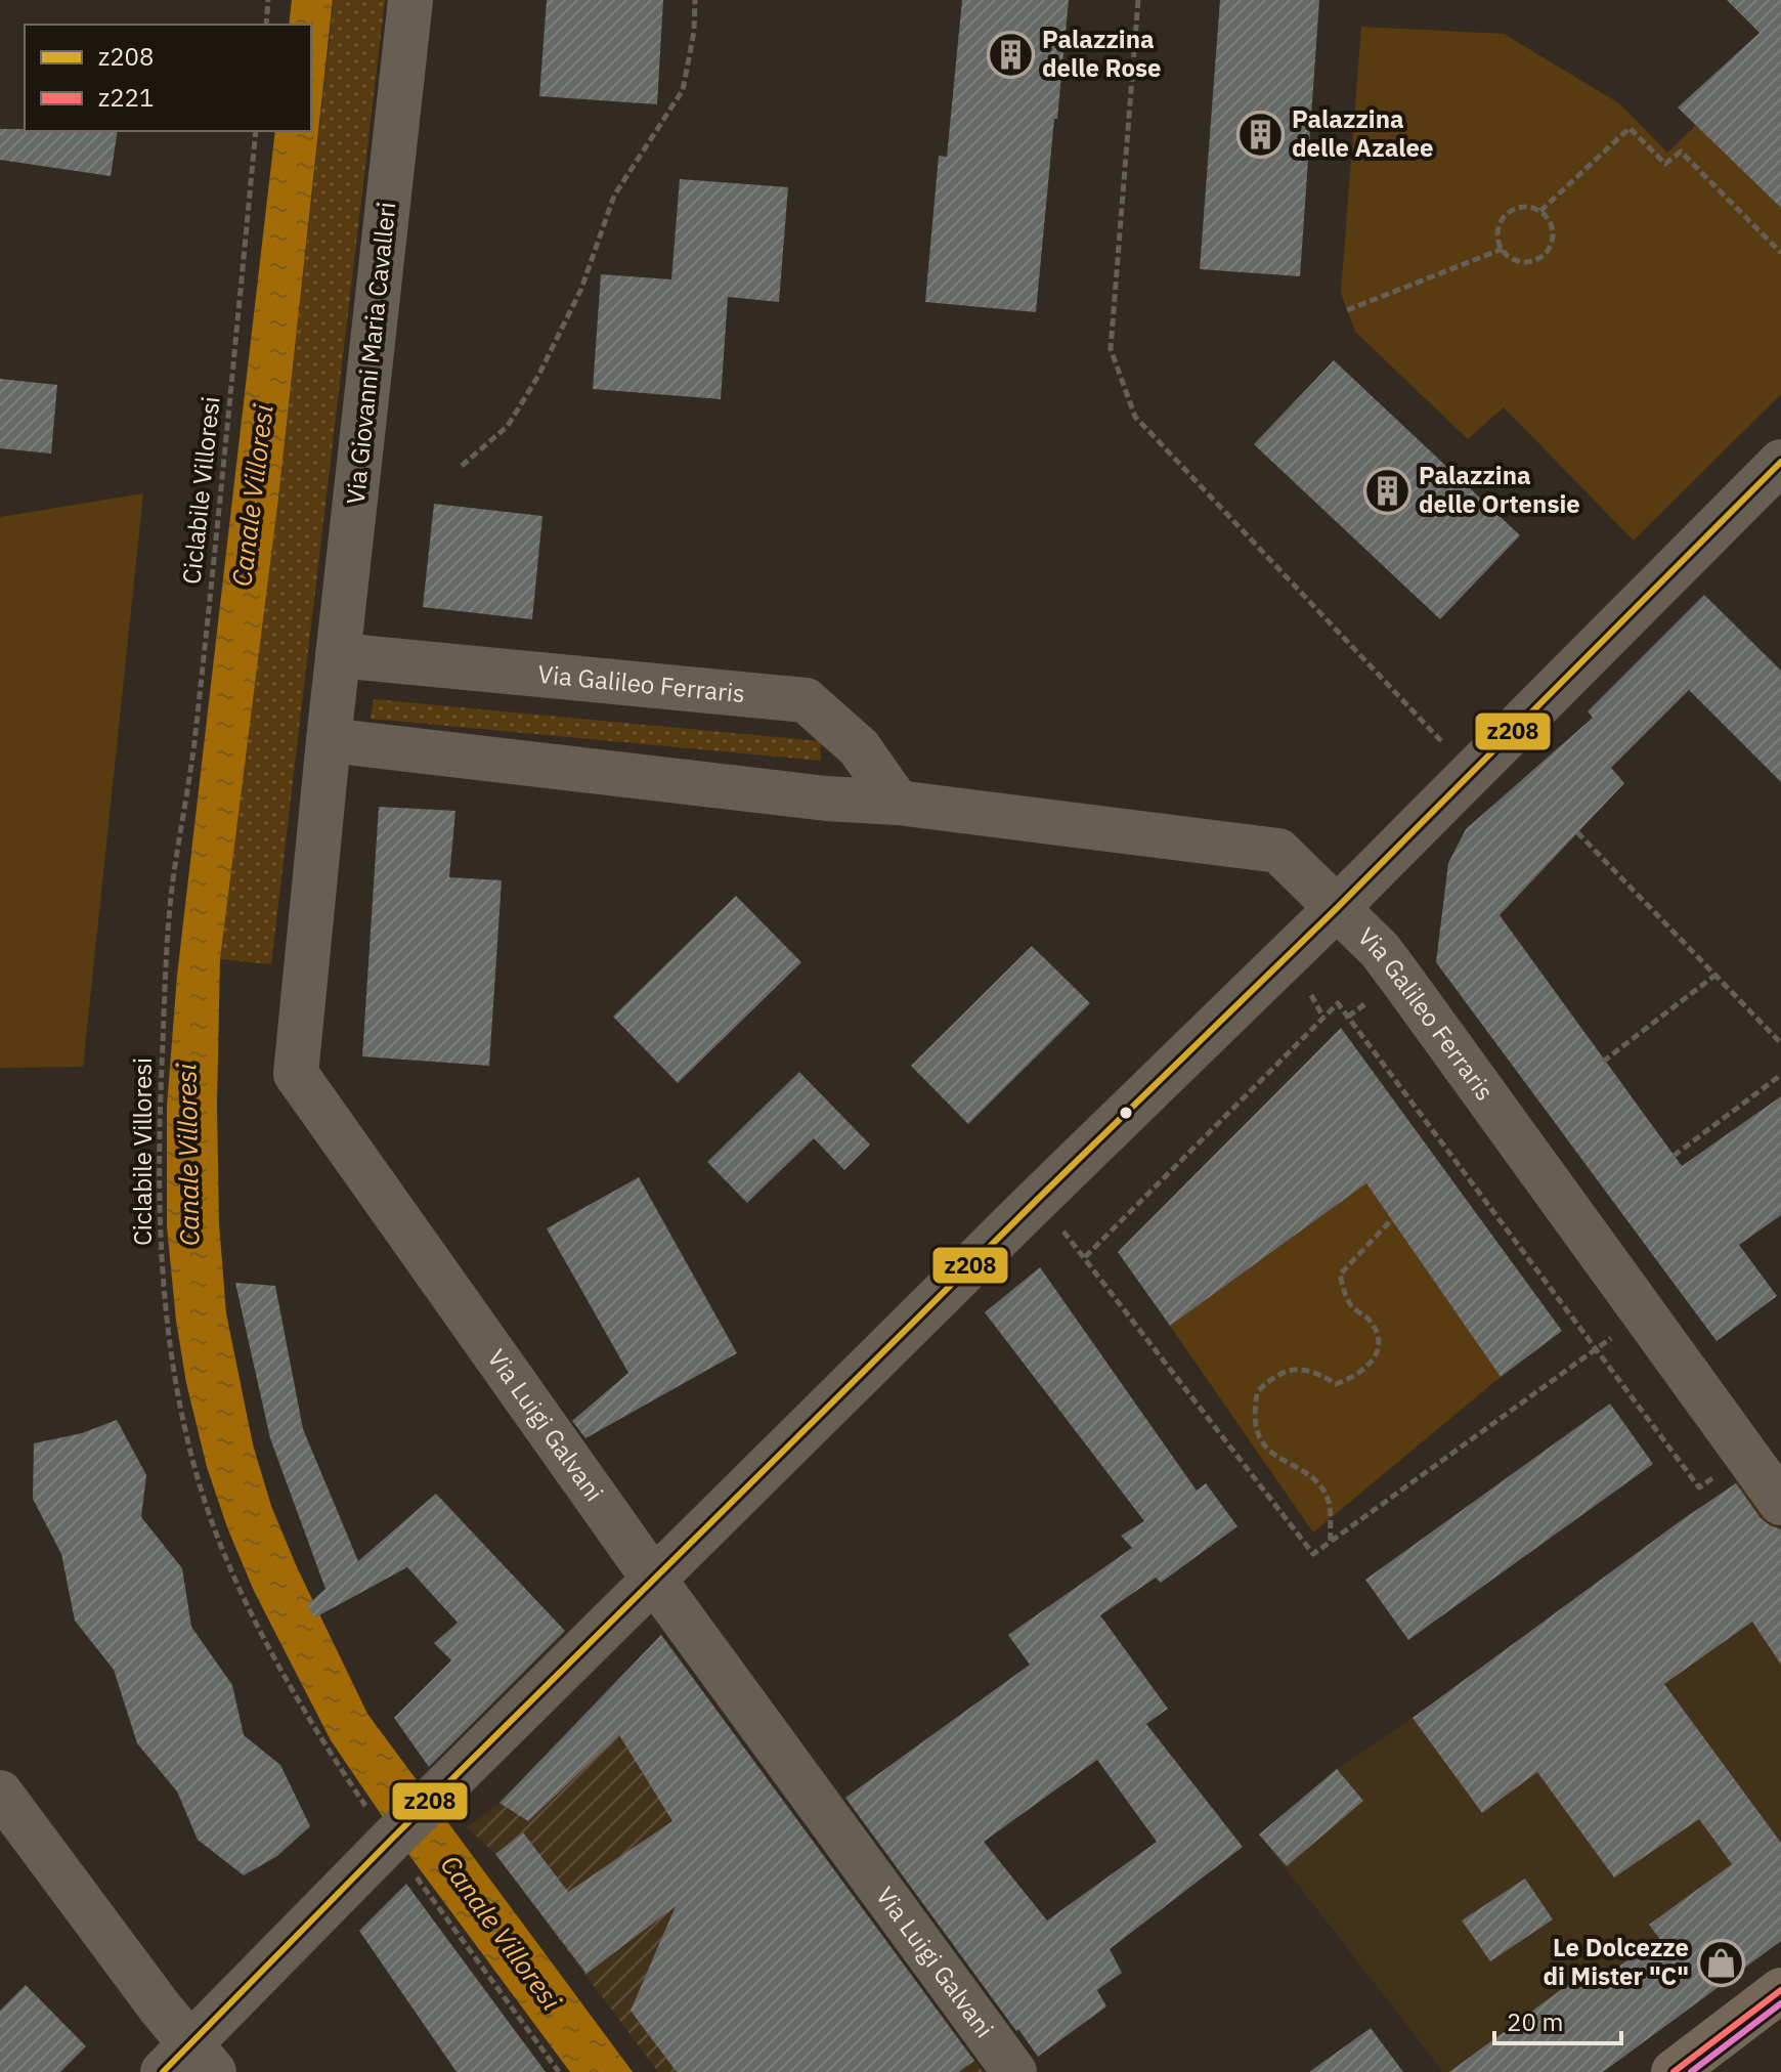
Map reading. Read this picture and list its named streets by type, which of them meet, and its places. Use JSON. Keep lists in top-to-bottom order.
{
  "streets": {
    "street": ["Via Giovanni Maria Cavalleri", "Via Galileo Ferraris", "Via Luigi Galvani"],
    "path": ["Ciclabile Villoresi"]
  },
  "crossings": [
    ["Via Giovanni Maria Cavalleri", "Via Galileo Ferraris"],
    ["Via Giovanni Maria Cavalleri", "Via Luigi Galvani"],
    ["Via Galileo Ferraris", "Via Luigi Galvani"]
  ],
  "water": ["Canale Villoresi"],
  "places": {
    "building": ["Palazzina delle Rose", "Palazzina delle Azalee", "Palazzina delle Ortensie"],
    "shop": ["Le Dolcezze di Mister \"C\""]
  },
  "lines": ["transit line z208", "transit line z221"],
  "legend": ["z208", "z221"],
  "scale_bar": "20 m"
}
